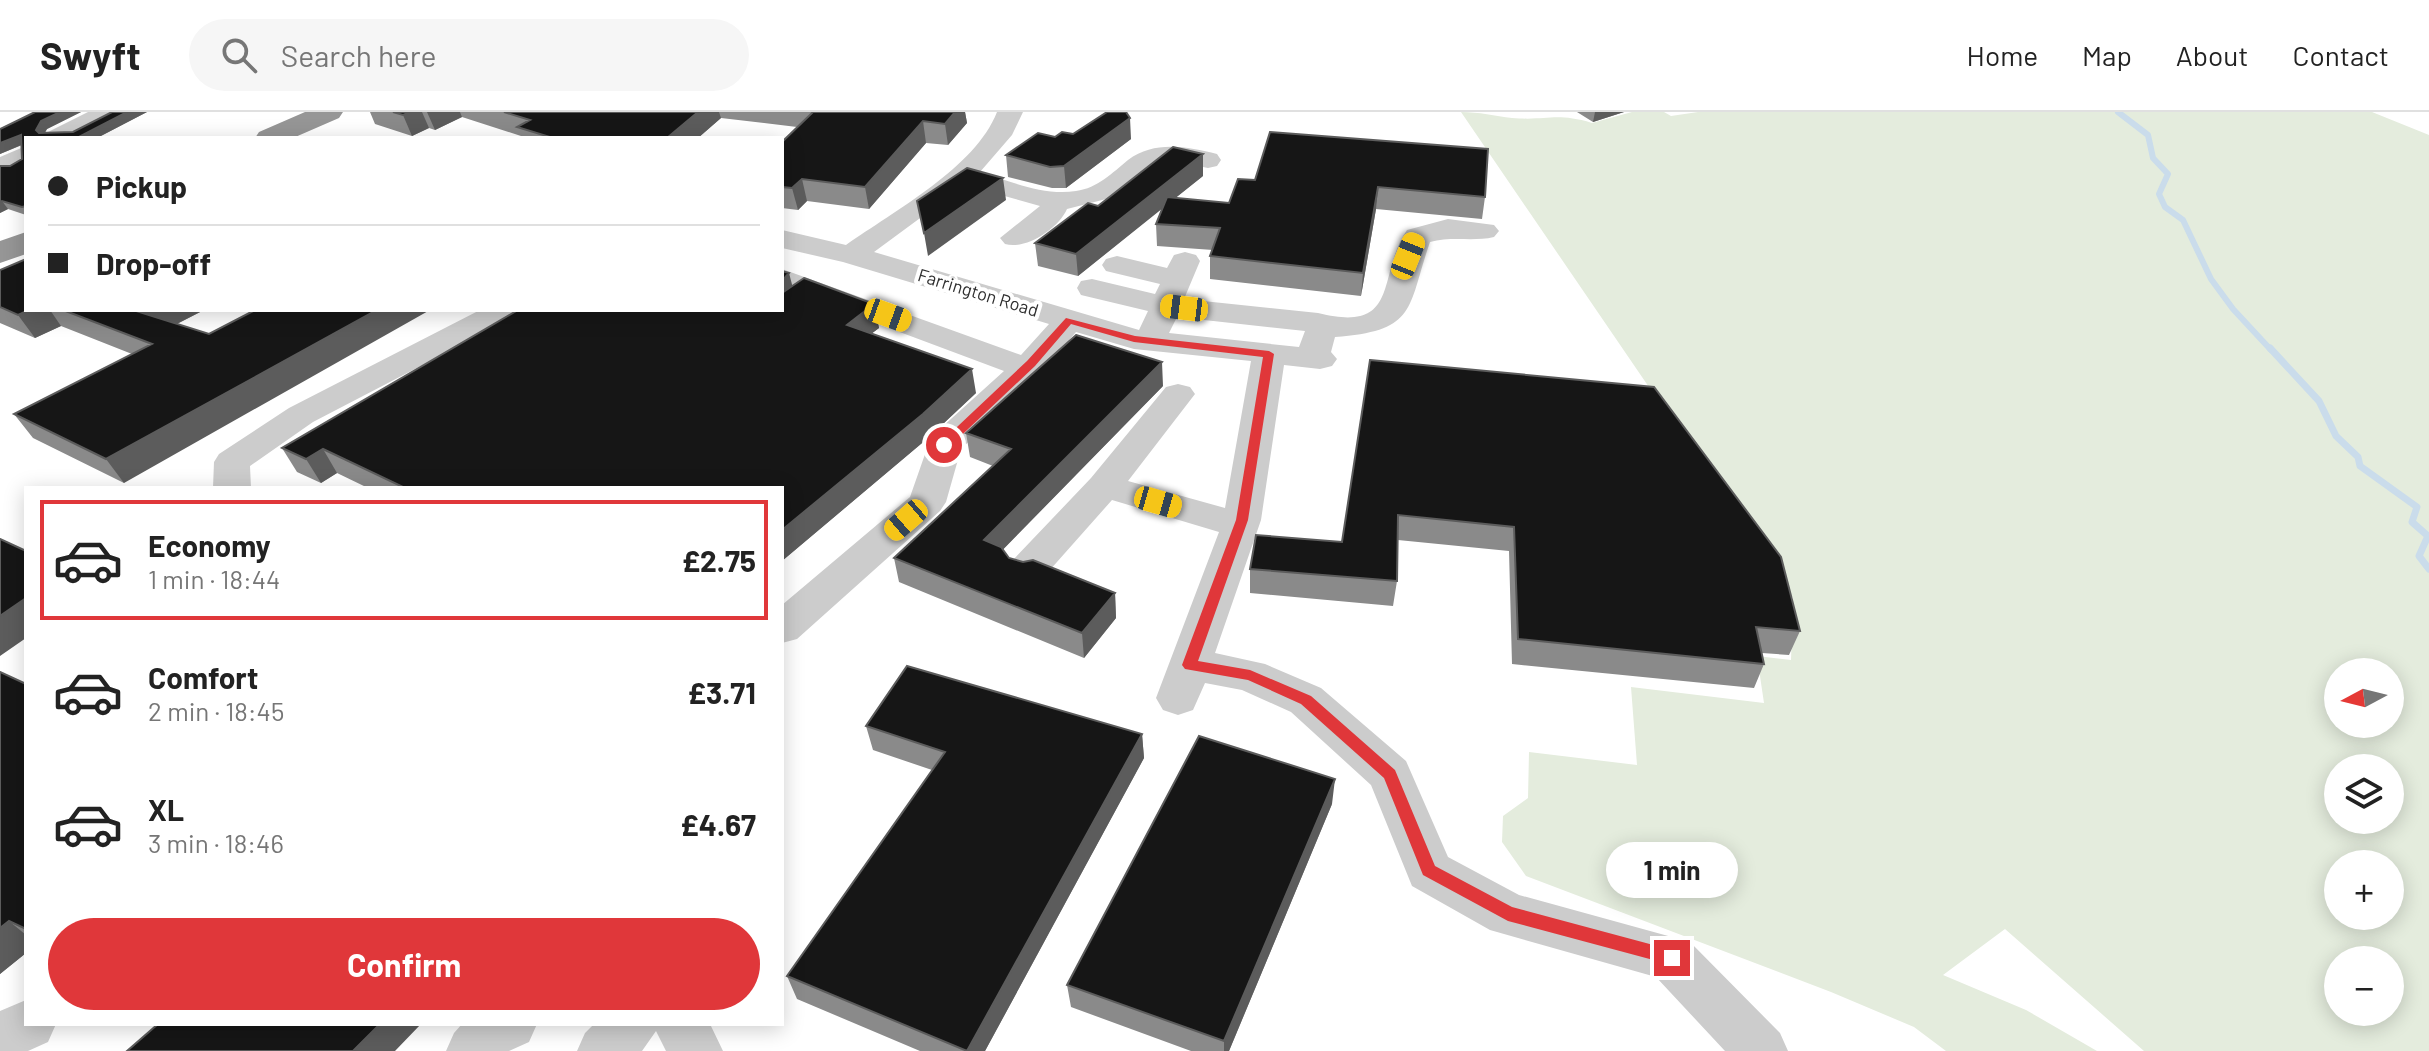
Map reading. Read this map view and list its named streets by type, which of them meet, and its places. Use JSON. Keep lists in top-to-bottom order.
{
  "streets": {
    "street": ["Farrington Road"]
  },
  "north": "left",
  "page": {
    "header": "Swyft",
    "search": "Search here",
    "nav": [
      "Home",
      "Map",
      "About",
      "Contact"
    ],
    "banner": ["Pickup", "Drop-off"],
    "list": [
      {
        "name": "Economy",
        "note": "1 min · 18:44",
        "value": "£2.75"
      },
      {
        "name": "Comfort",
        "note": "2 min · 18:45",
        "value": "£3.71"
      },
      {
        "name": "XL",
        "note": "3 min · 18:46",
        "value": "£4.67"
      }
    ],
    "map_buttons": ["+", "−"],
    "bubble": "1 min",
    "buttons": "Confirm"
  }
}
